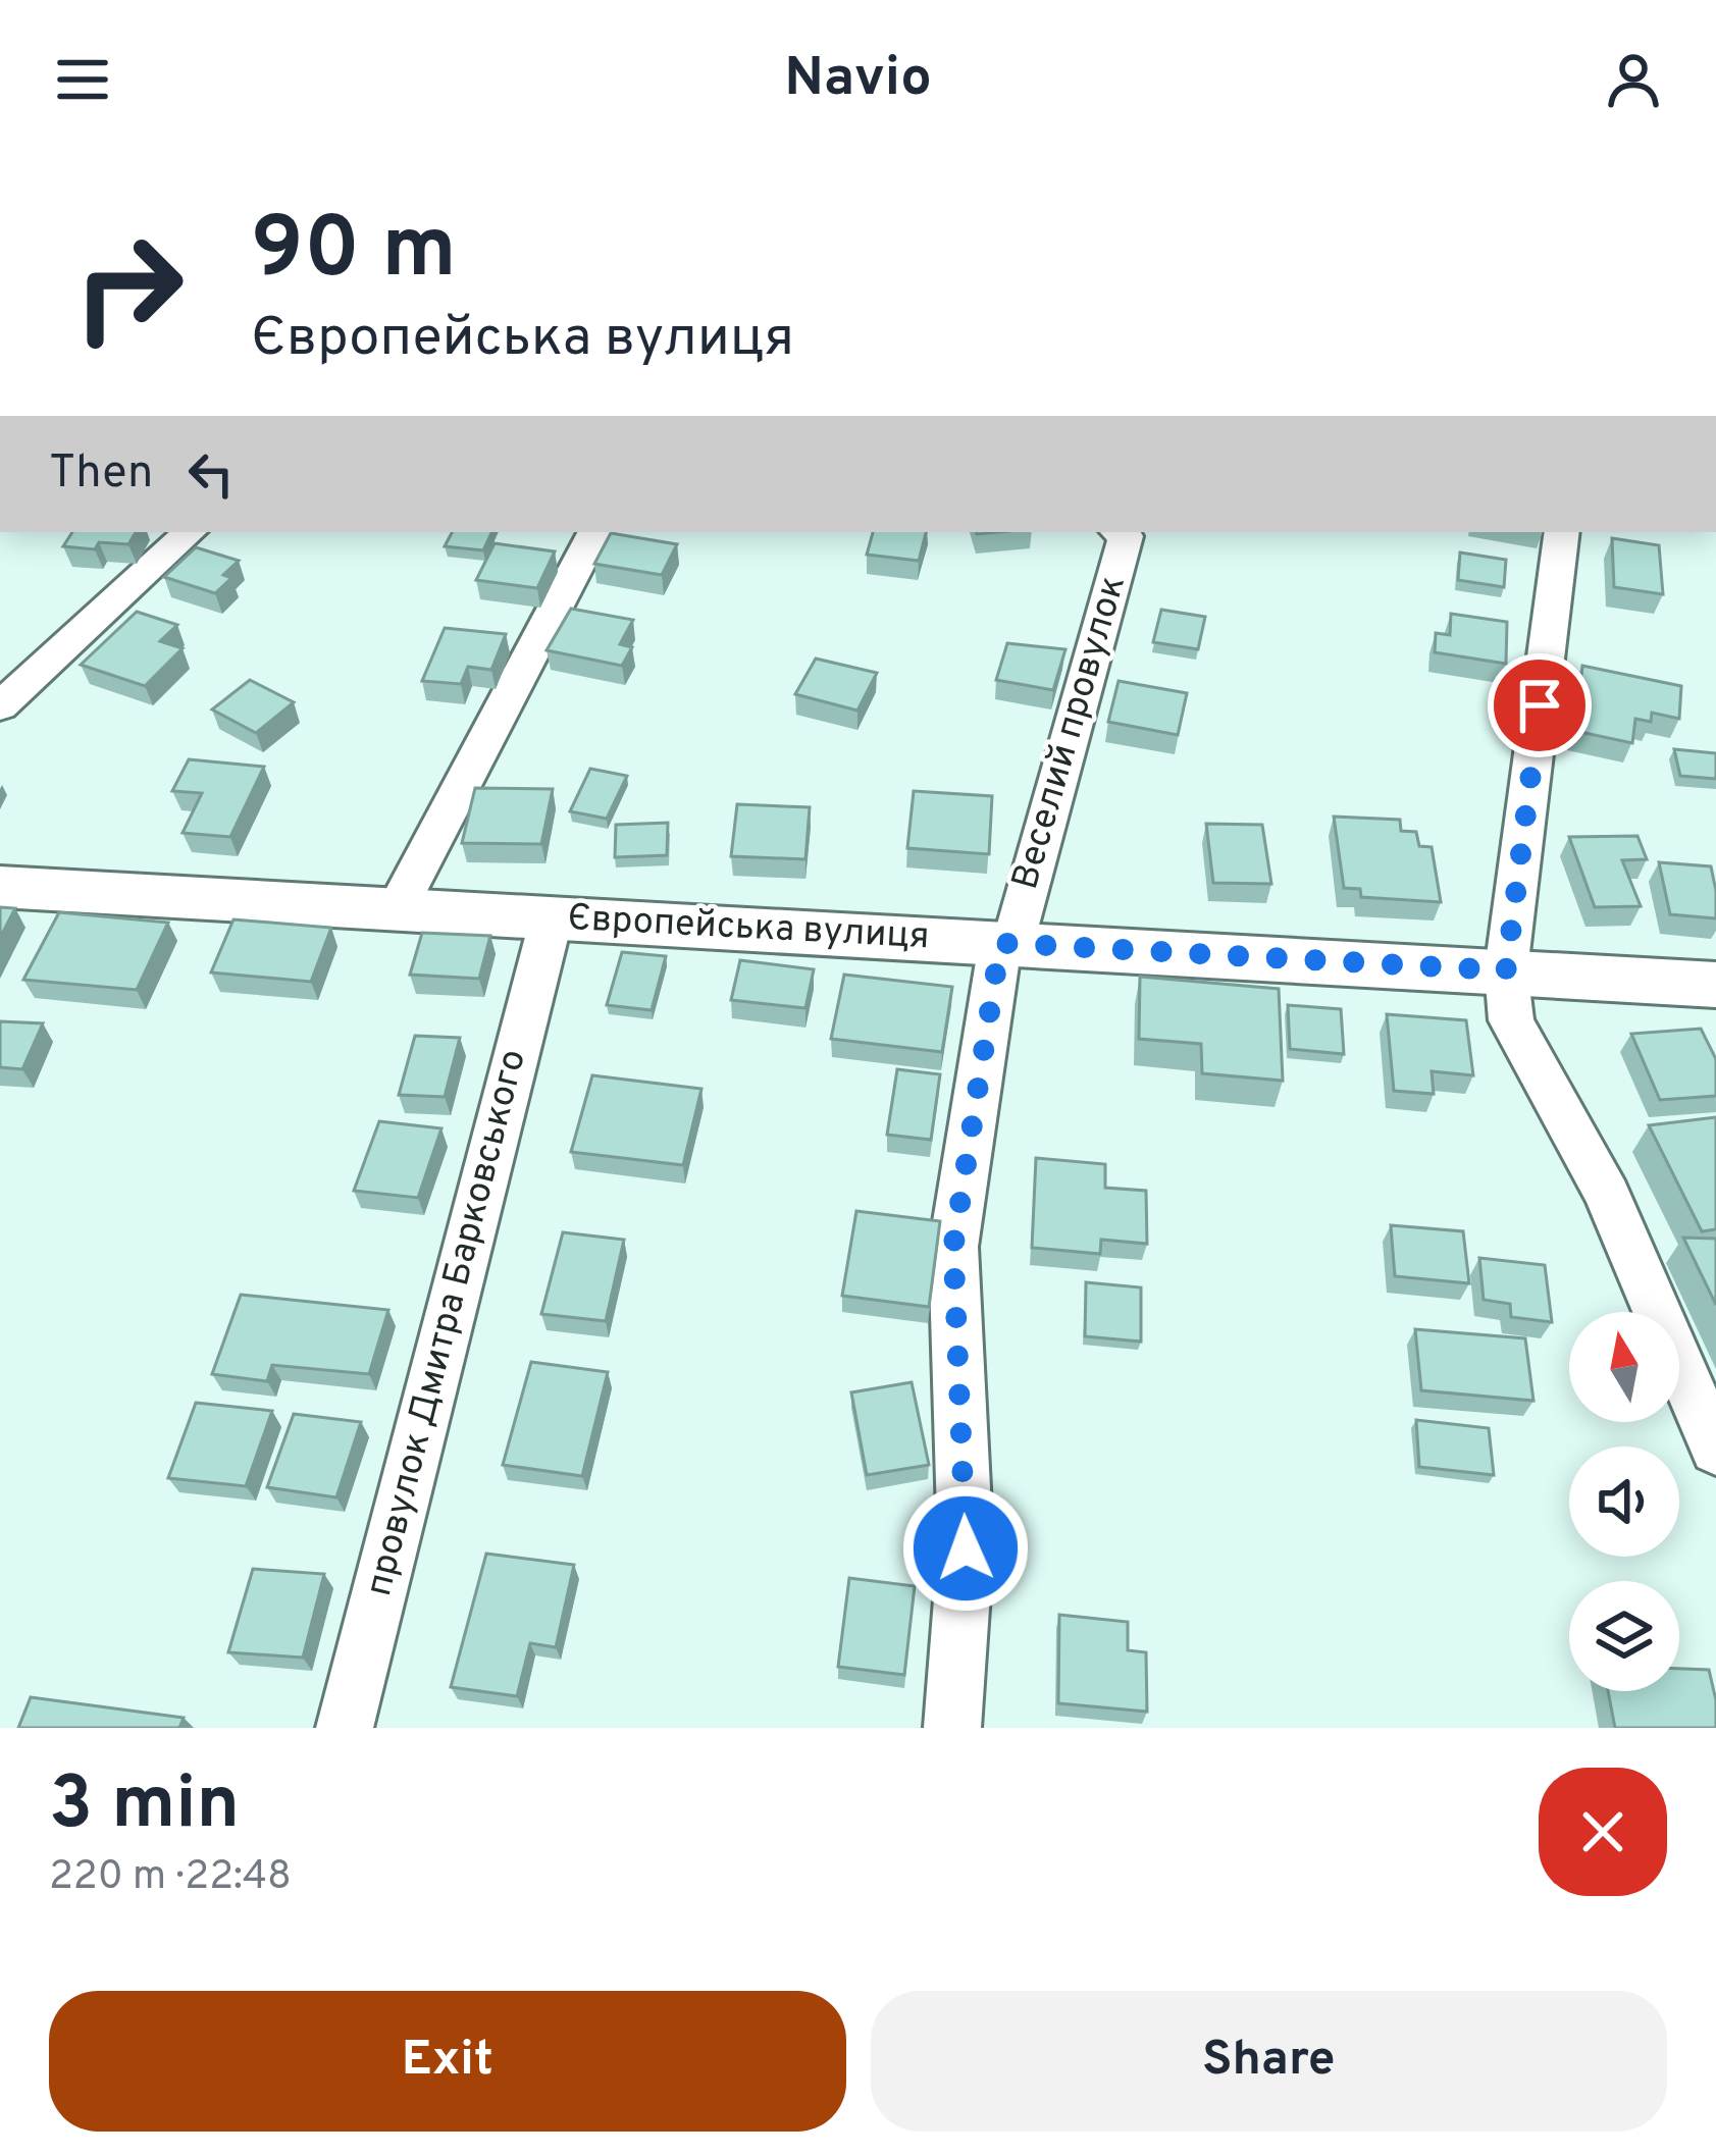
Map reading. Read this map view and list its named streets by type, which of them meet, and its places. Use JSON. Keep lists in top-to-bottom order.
{
  "streets": {
    "street": ["Веселий провулок", "Європейська вулиця", "провулок Дмитра Барковського"]
  },
  "crossings": [
    ["Веселий провулок", "Європейська вулиця"],
    ["Європейська вулиця", "провулок Дмитра Барковського"]
  ],
  "north": "top",
  "page": {
    "header": "Navio",
    "turn": ["90 m", "Європейська вулиця"],
    "then": "Then",
    "heading": ["3 min", "220 m · 22:48"],
    "buttons": ["Exit", "Share"]
  }
}
